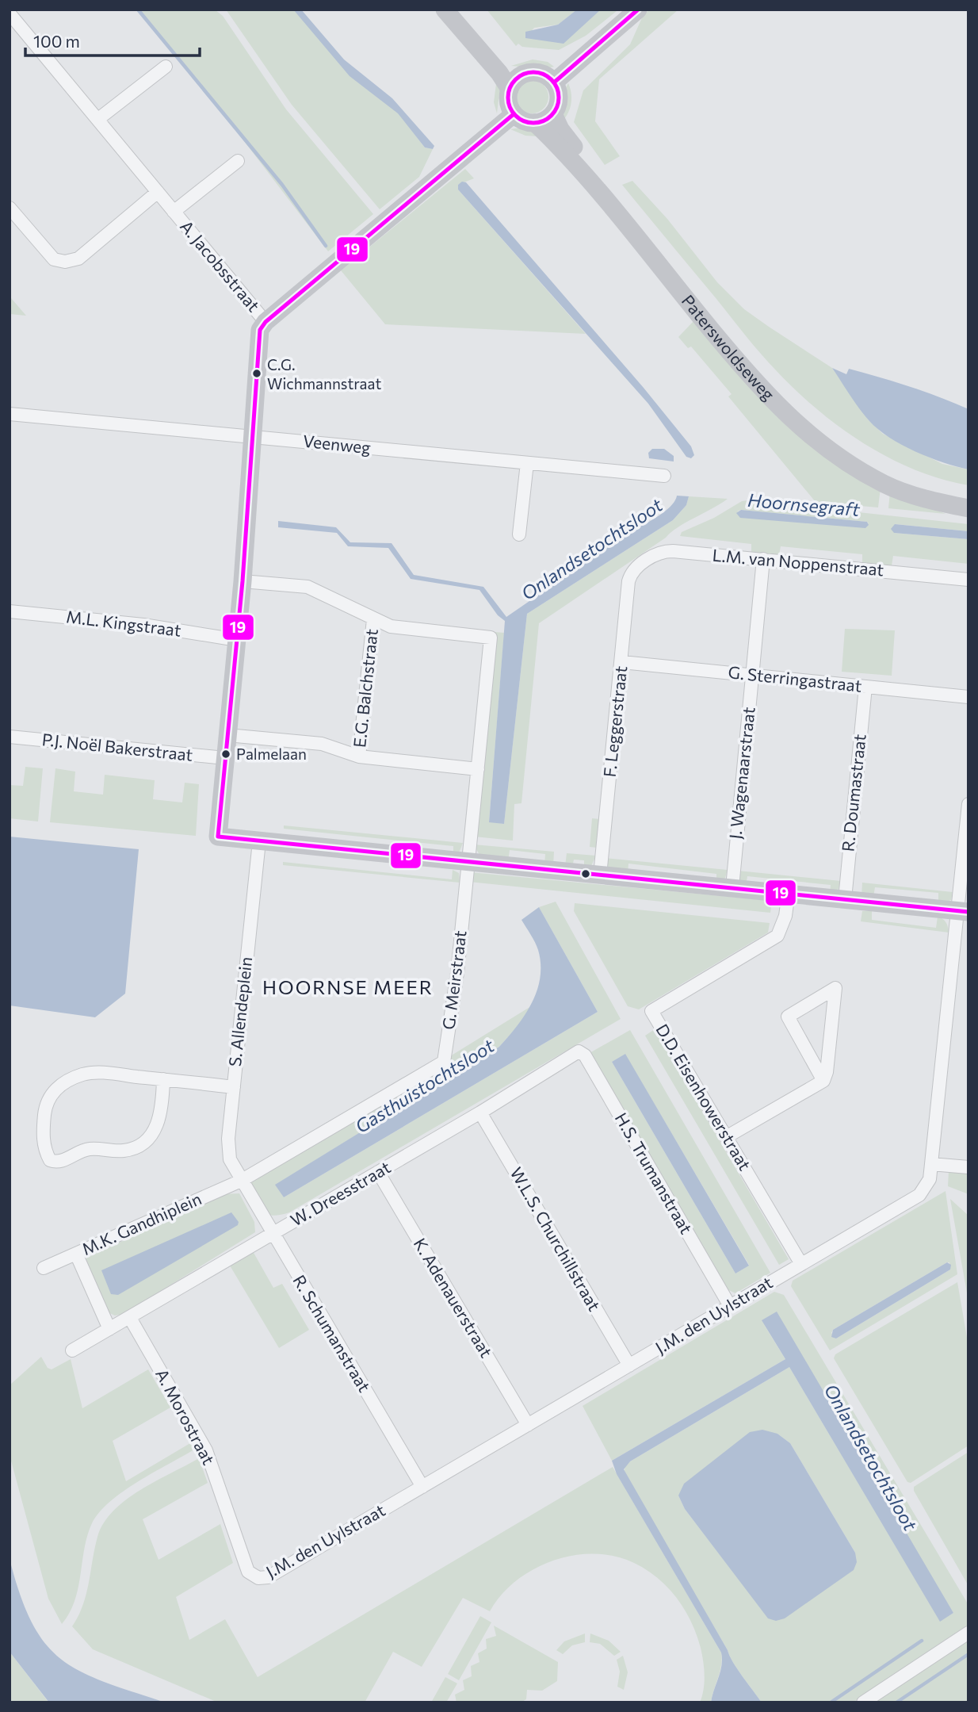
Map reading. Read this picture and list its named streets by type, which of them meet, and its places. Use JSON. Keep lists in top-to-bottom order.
{
  "streets": {
    "street": [
      "A. Jacobsstraat",
      "Paterswoldseweg",
      "Veenweg",
      "L.M. van Noppenstraat",
      "M.L. Kingstraat",
      "G. Sterringastraat",
      "E.G. Balchstraat",
      "F. Leggerstraat",
      "P.J. Noël Bakerstraat",
      "J. Wagenaarstraat",
      "R. Doumastraat",
      "G. Meirstraat",
      "S. Allendeplein",
      "D.D. Eisenhowerstraat",
      "H.S. Trumanstraat",
      "W. Dreesstraat",
      "M.K. Gandhiplein",
      "W.L.S. Churchillstraat",
      "K. Adenauerstraat",
      "J.M. den Uylstraat",
      "R. Schumanstraat",
      "A. Morostraat"
    ]
  },
  "crossings": [
    ["L.M. van Noppenstraat", "F. Leggerstraat"],
    ["L.M. van Noppenstraat", "J. Wagenaarstraat"],
    ["G. Sterringastraat", "F. Leggerstraat"],
    ["G. Sterringastraat", "J. Wagenaarstraat"],
    ["G. Sterringastraat", "R. Doumastraat"],
    ["E.G. Balchstraat", "G. Meirstraat"],
    ["G. Meirstraat", "S. Allendeplein"],
    ["G. Meirstraat", "M.K. Gandhiplein"],
    ["G. Meirstraat", "R. Schumanstraat"],
    ["S. Allendeplein", "M.K. Gandhiplein"],
    ["S. Allendeplein", "R. Schumanstraat"],
    ["D.D. Eisenhowerstraat", "J.M. den Uylstraat"],
    ["H.S. Trumanstraat", "W. Dreesstraat"],
    ["H.S. Trumanstraat", "J.M. den Uylstraat"],
    ["W. Dreesstraat", "W.L.S. Churchillstraat"],
    ["W. Dreesstraat", "K. Adenauerstraat"],
    ["W. Dreesstraat", "R. Schumanstraat"],
    ["W. Dreesstraat", "A. Morostraat"],
    ["M.K. Gandhiplein", "R. Schumanstraat"],
    ["W.L.S. Churchillstraat", "J.M. den Uylstraat"],
    ["K. Adenauerstraat", "J.M. den Uylstraat"],
    ["J.M. den Uylstraat", "R. Schumanstraat"],
    ["J.M. den Uylstraat", "A. Morostraat"]
  ],
  "districts": ["HOORNSE MEER"],
  "water": ["Hoornsegraft", "Onlandsetochtsloot", "Gasthuistochtsloot"],
  "places": ["C.G. Wichmannstraat", "Palmelaan"],
  "lines": ["transit line 19"],
  "scale_bar": "100 m"
}
